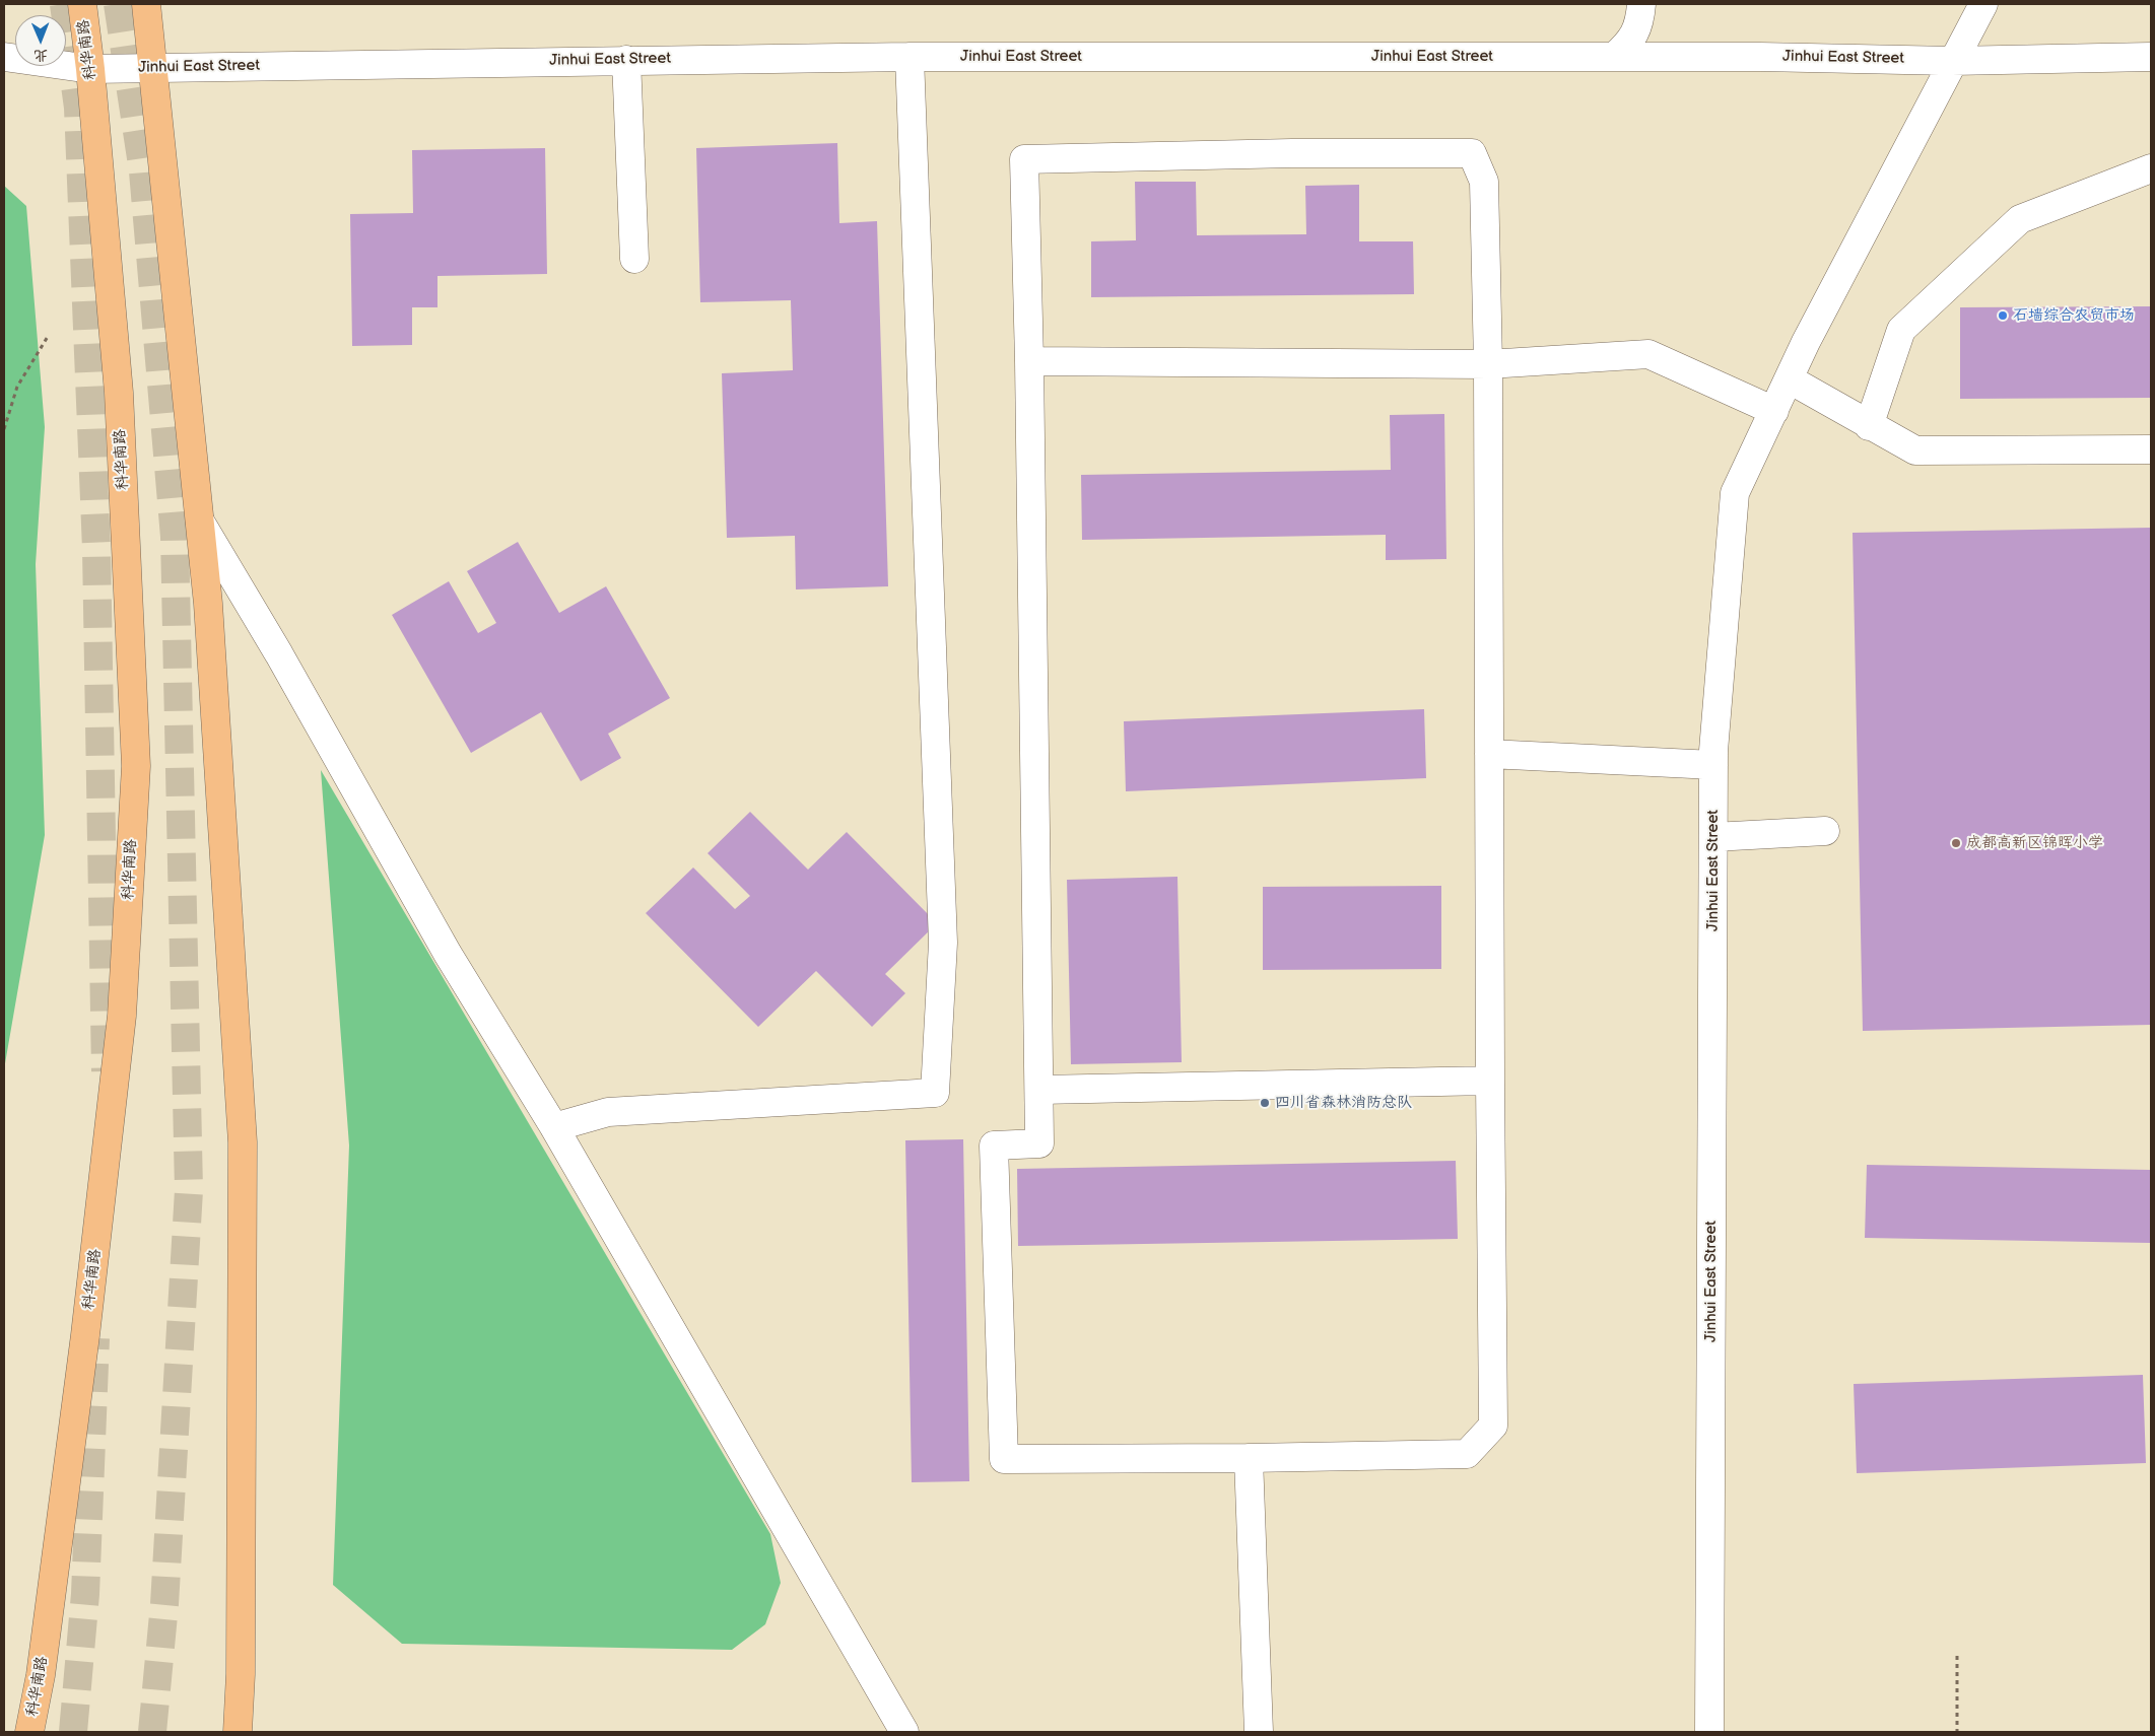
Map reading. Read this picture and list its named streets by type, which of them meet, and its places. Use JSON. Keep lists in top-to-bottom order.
{
  "streets": {
    "main road": ["科华南路"],
    "street": ["Jinhui East Street"]
  },
  "crossings": [
    ["科华南路", "Jinhui East Street"]
  ],
  "places": ["石墙综合农贸市场", "成都高新区锦晖小学", "四川省森林消防总队"],
  "north": "bottom"
}
